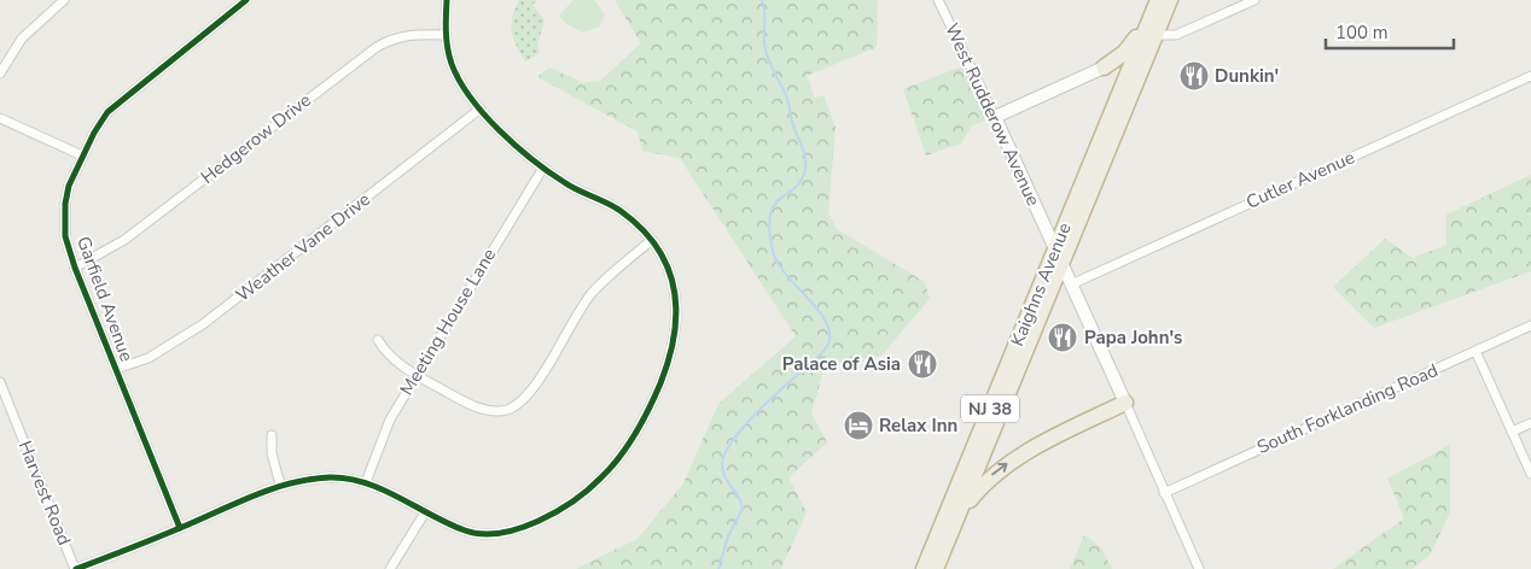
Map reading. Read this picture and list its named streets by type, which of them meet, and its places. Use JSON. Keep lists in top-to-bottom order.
{
  "streets": {
    "highway": ["Kaighns Avenue", "NJ 38"],
    "street": [
      "West Rudderow Avenue",
      "Hedgerow Drive",
      "Cutler Avenue",
      "Weather Vane Drive",
      "Garfield Avenue",
      "Meeting House Lane",
      "South Forklanding Road",
      "Harvest Road"
    ]
  },
  "crossings": [
    ["West Rudderow Avenue", "Cutler Avenue"],
    ["West Rudderow Avenue", "Kaighns Avenue"],
    ["West Rudderow Avenue", "South Forklanding Road"],
    ["Hedgerow Drive", "Garfield Avenue"],
    ["Weather Vane Drive", "Garfield Avenue"]
  ],
  "places": {
    "restaurant": ["Dunkin'", "Papa John's", "Palace of Asia"],
    "hotel": ["Relax Inn"]
  },
  "scale_bar": "100 m"
}
